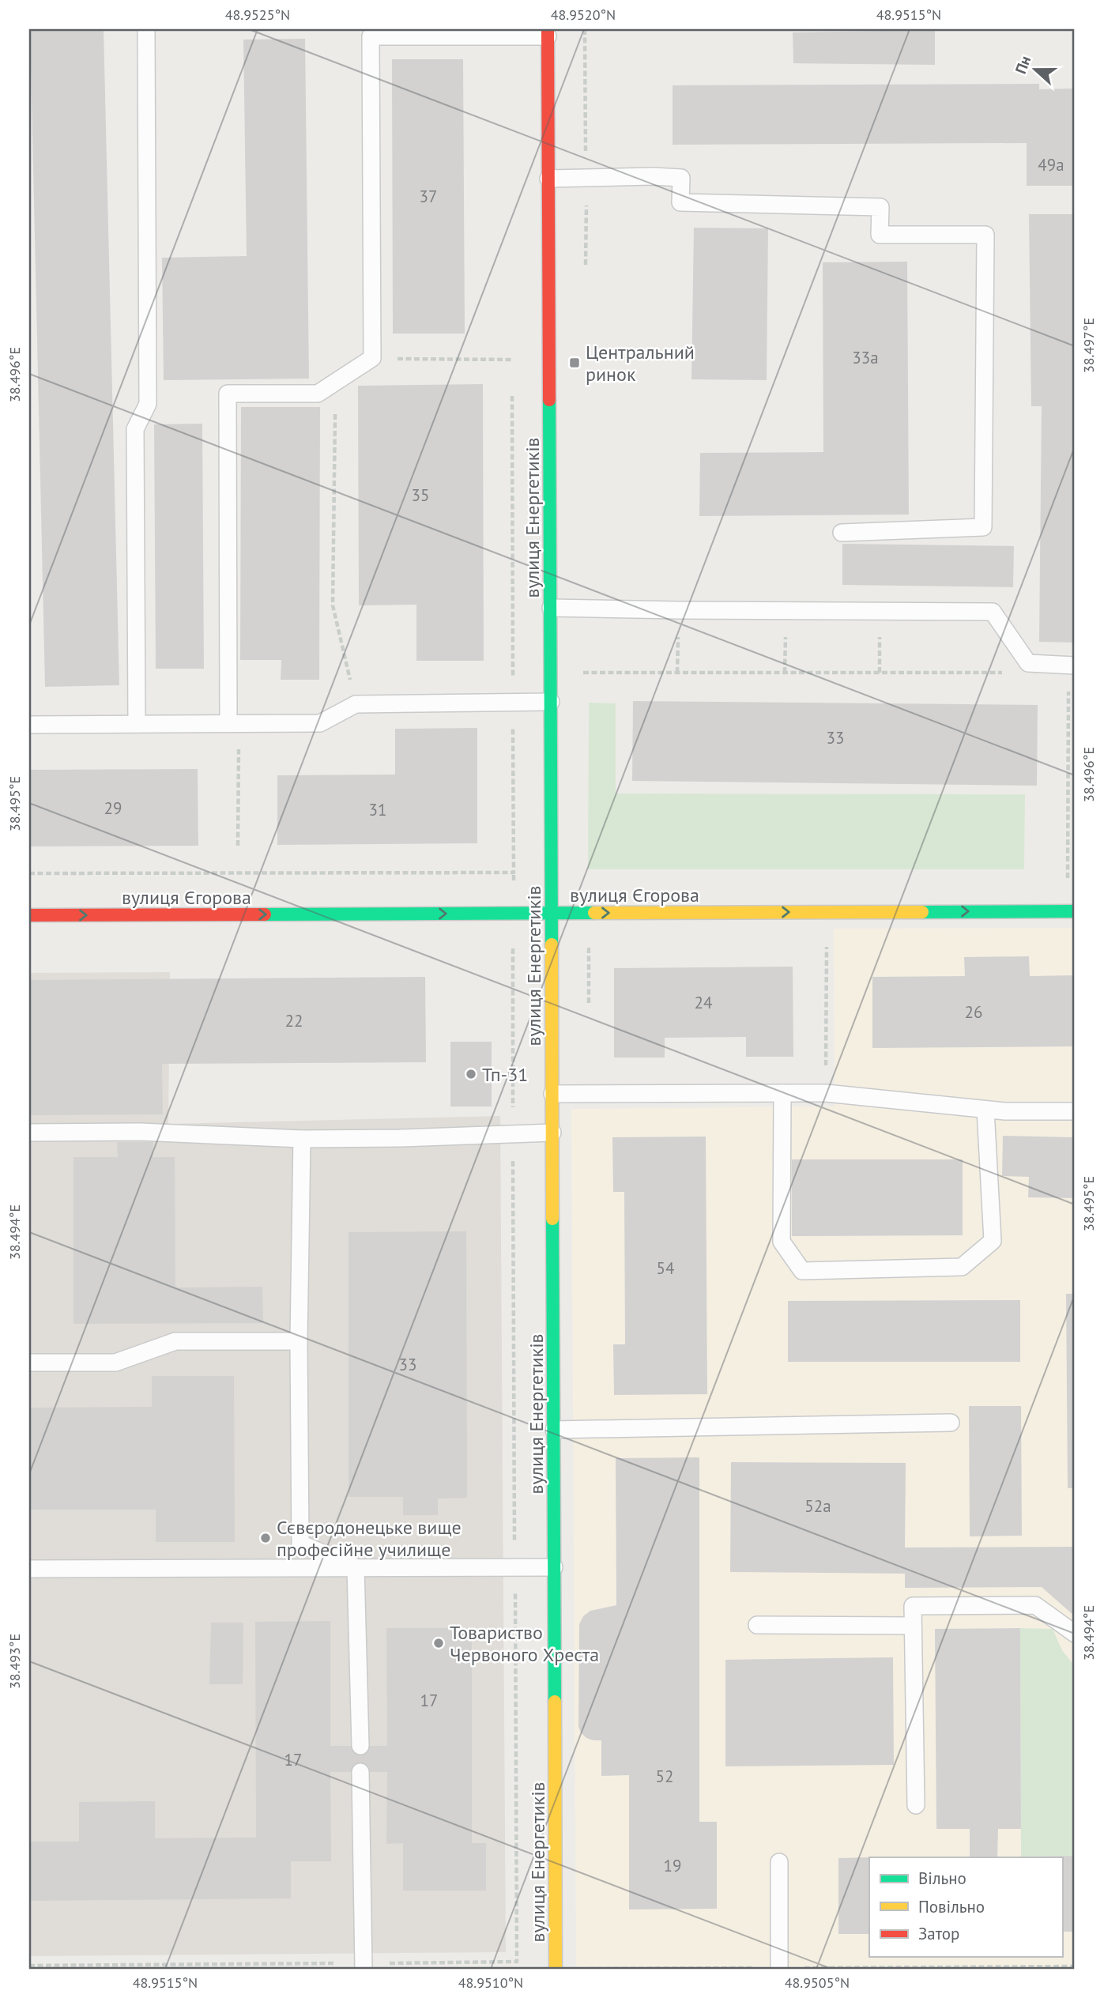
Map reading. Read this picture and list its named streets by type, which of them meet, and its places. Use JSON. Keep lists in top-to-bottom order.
{
  "streets": {
    "street": ["вулиця Енергетиків", "вулиця Єгорова"]
  },
  "crossings": [
    ["вулиця Енергетиків", "вулиця Єгорова"]
  ],
  "one_way": ["вулиця Єгорова"],
  "places": {
    "transit": ["Центральний ринок"],
    "other": ["Тп-31", "Сєвєродонецьке вище професійне училище", "Товариство Червоного Хреста"]
  },
  "house_numbers": [
    "49а",
    "37",
    "33а",
    "35",
    "33",
    "29",
    "31",
    "24",
    "26",
    "22",
    "54",
    "33",
    "52а",
    "17",
    "17",
    "52",
    "19"
  ],
  "legend": ["Вільно", "Повільно", "Затор"],
  "north": "left",
  "coordinates": [
    "48.9525°N",
    "48.9520°N",
    "48.9515°N",
    "38.497°E",
    "38.496°E",
    "38.495°E",
    "38.494°E",
    "38.493°E",
    "48.9510°N",
    "48.9505°N"
  ]
}
